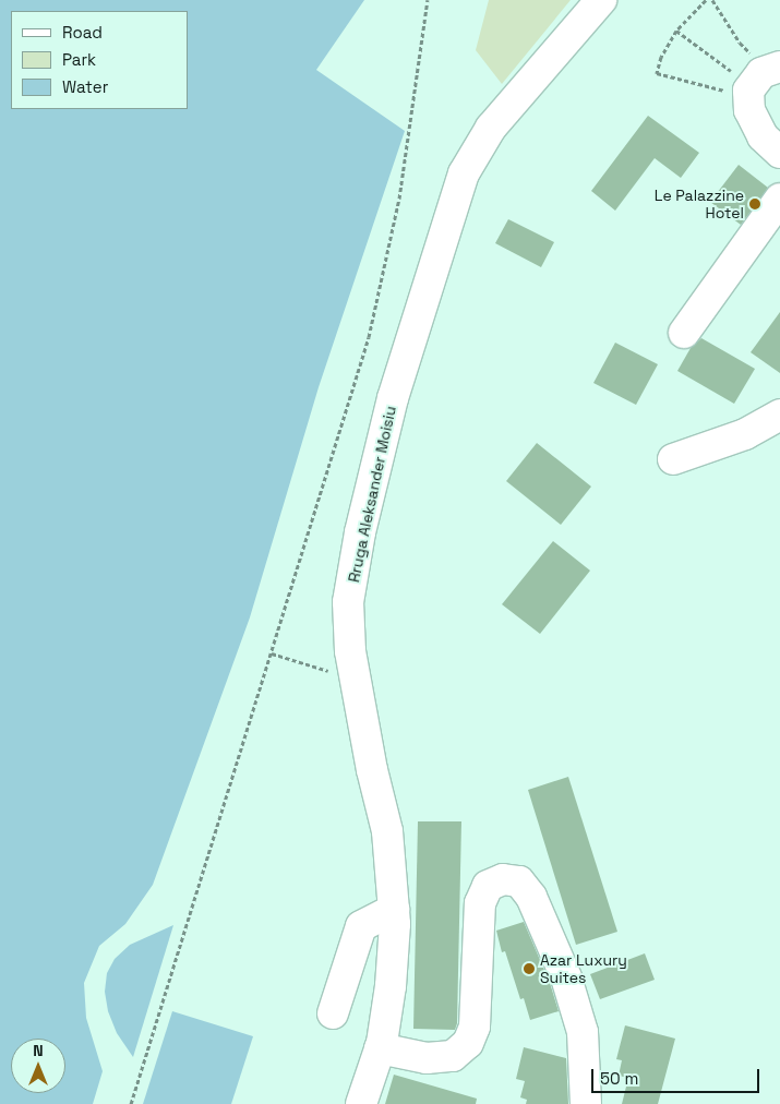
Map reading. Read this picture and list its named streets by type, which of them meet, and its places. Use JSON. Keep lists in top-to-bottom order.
{
  "streets": {
    "main road": ["Rruga Aleksander Moisiu"]
  },
  "places": ["Le Palazzine Hotel", "Azar Luxury Suites"],
  "legend": ["Road", "Park", "Water"],
  "scale_bar": "50 m",
  "north": "top"
}
